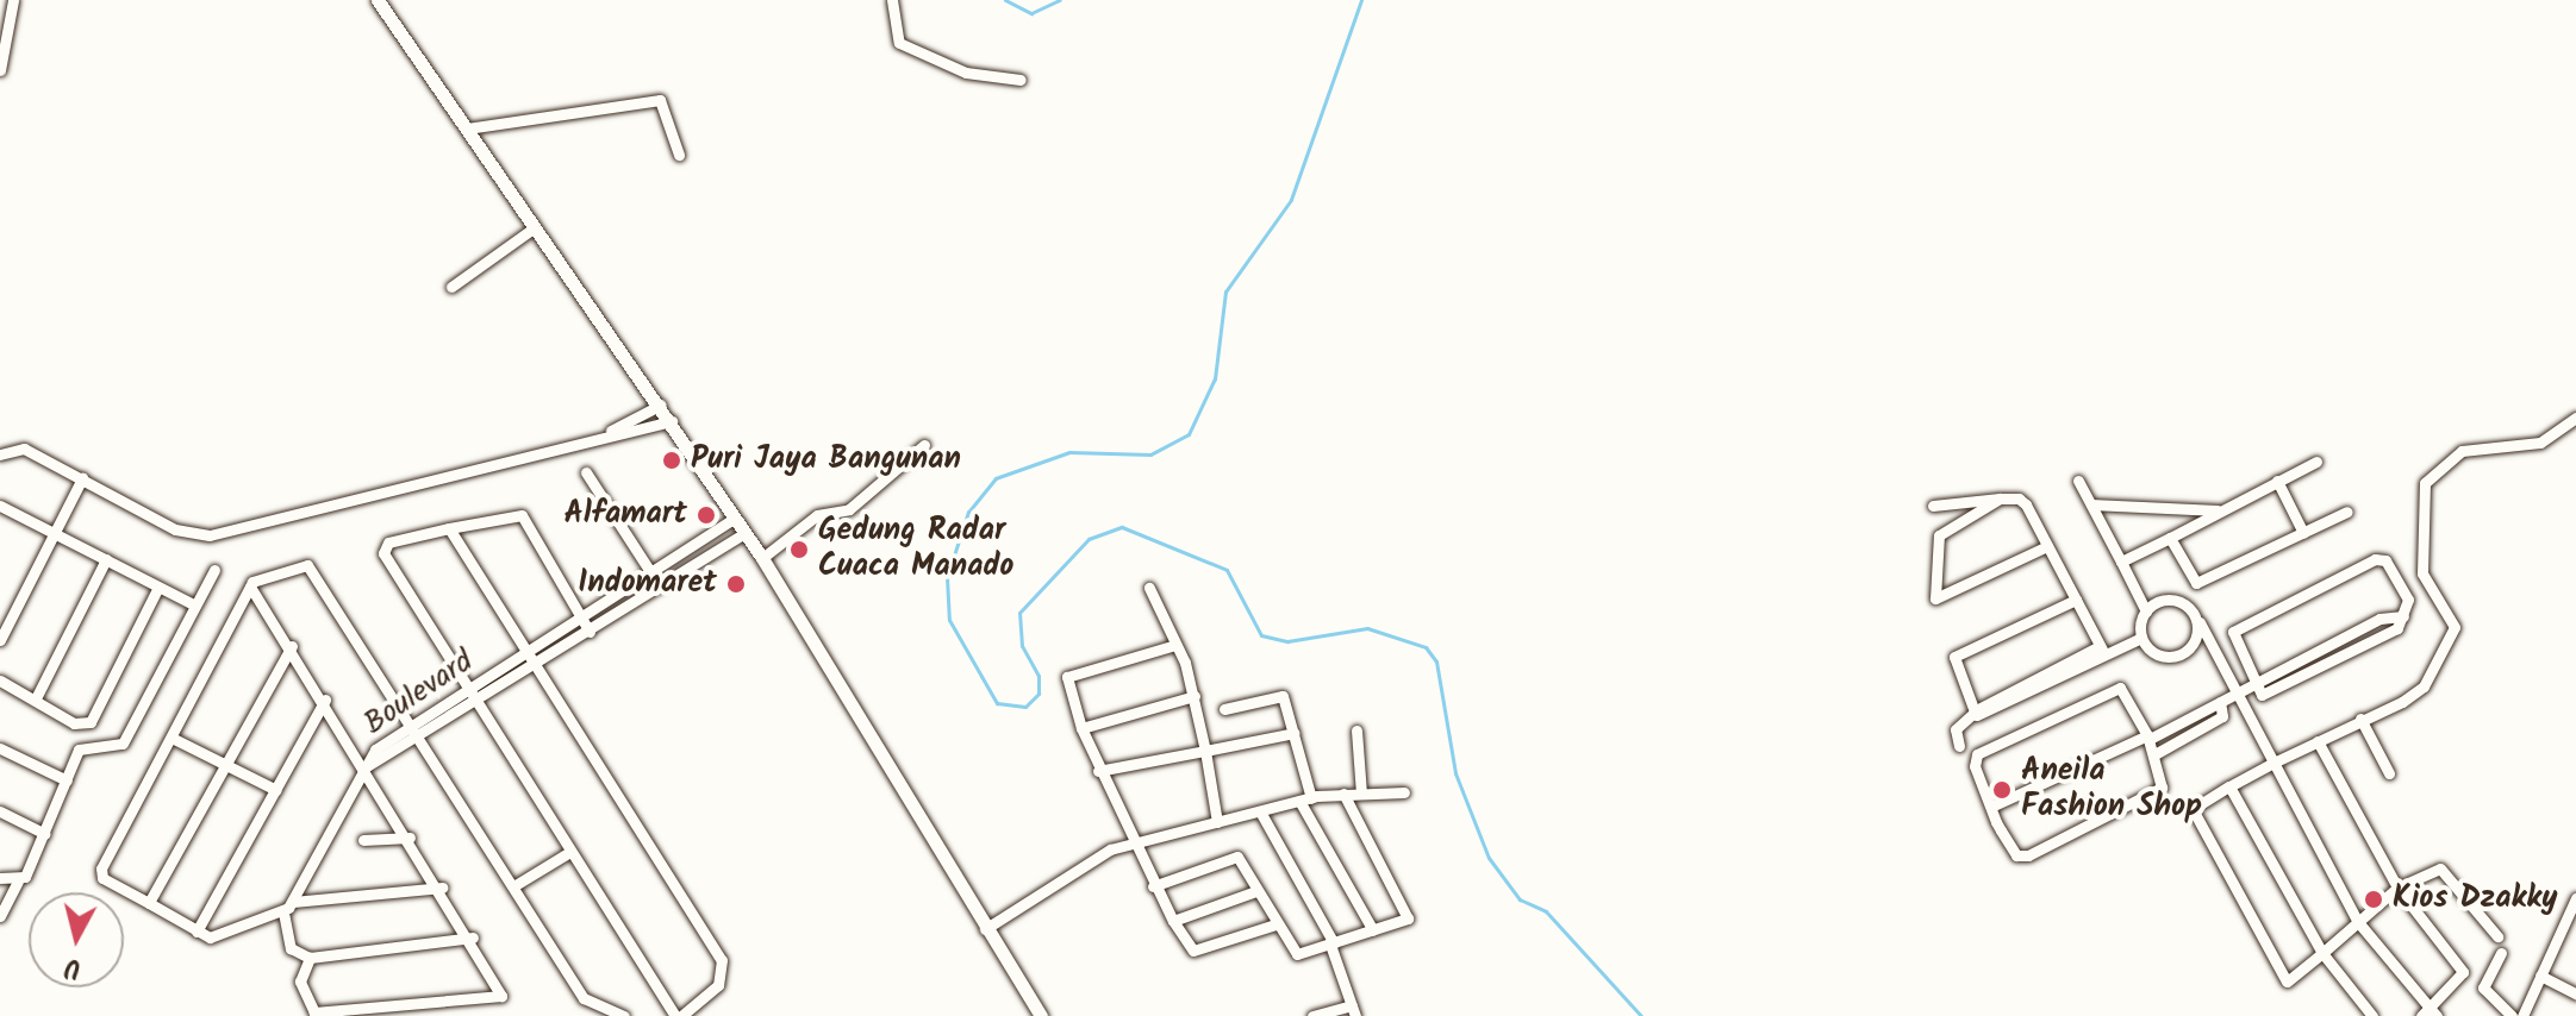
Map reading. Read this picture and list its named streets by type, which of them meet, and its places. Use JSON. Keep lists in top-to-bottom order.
{
  "streets": {
    "street": ["Boulevard"]
  },
  "places": [
    "Puri Jaya Bangunan",
    "Alfamart",
    "Gedung Radar Cuaca Manado",
    "Indomaret",
    "Aneila Fashion Shop",
    "Kios Dzakky"
  ],
  "north": "bottom"
}
